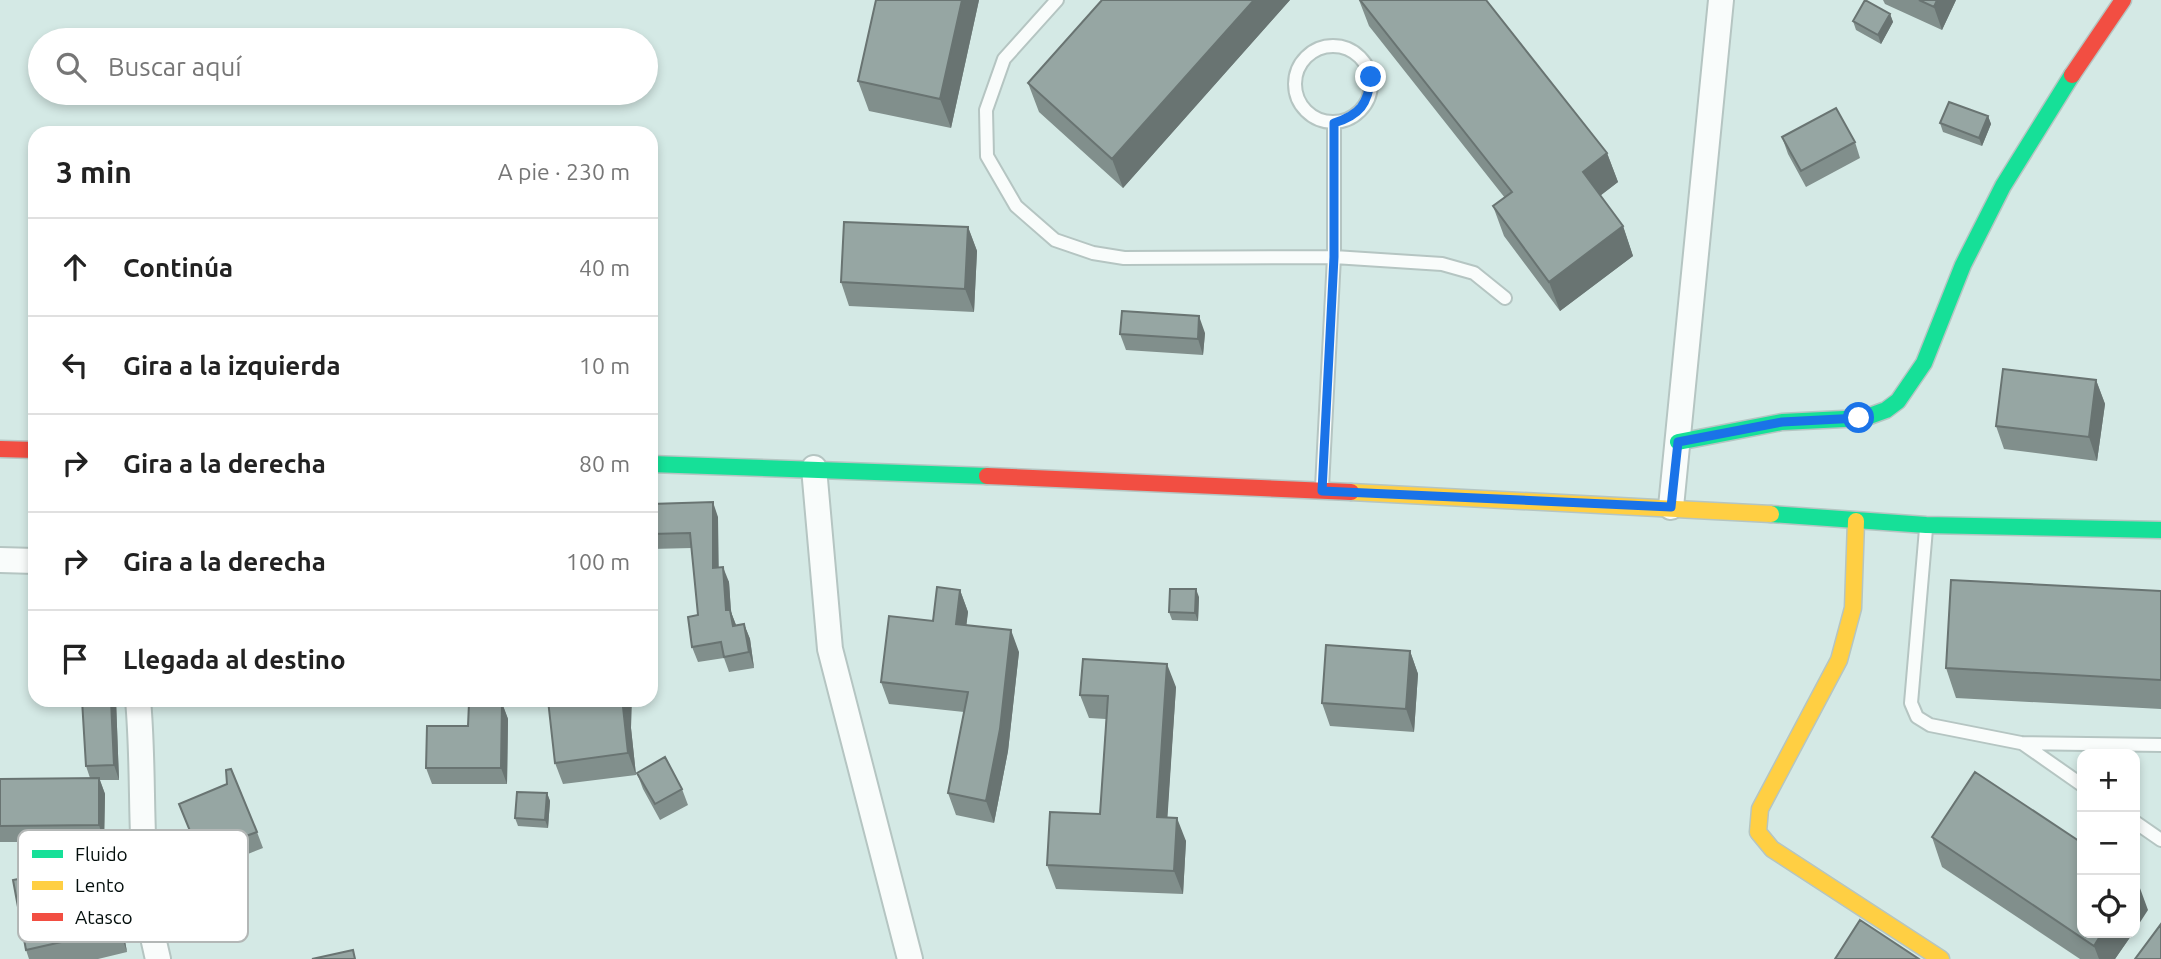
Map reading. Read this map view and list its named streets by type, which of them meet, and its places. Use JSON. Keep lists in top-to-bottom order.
{
  "legend": ["Fluido", "Lento", "Atasco"],
  "page": {
    "search": "Buscar aquí",
    "heading": ["3 min", "A pie · 230 m"],
    "list": [
      ["Continúa", "40 m"],
      ["Gira a la izquierda", "10 m"],
      ["Gira a la derecha", "80 m"],
      ["Gira a la derecha", "100 m"],
      "Llegada al destino"
    ],
    "map_buttons": ["+", "−"]
  }
}
